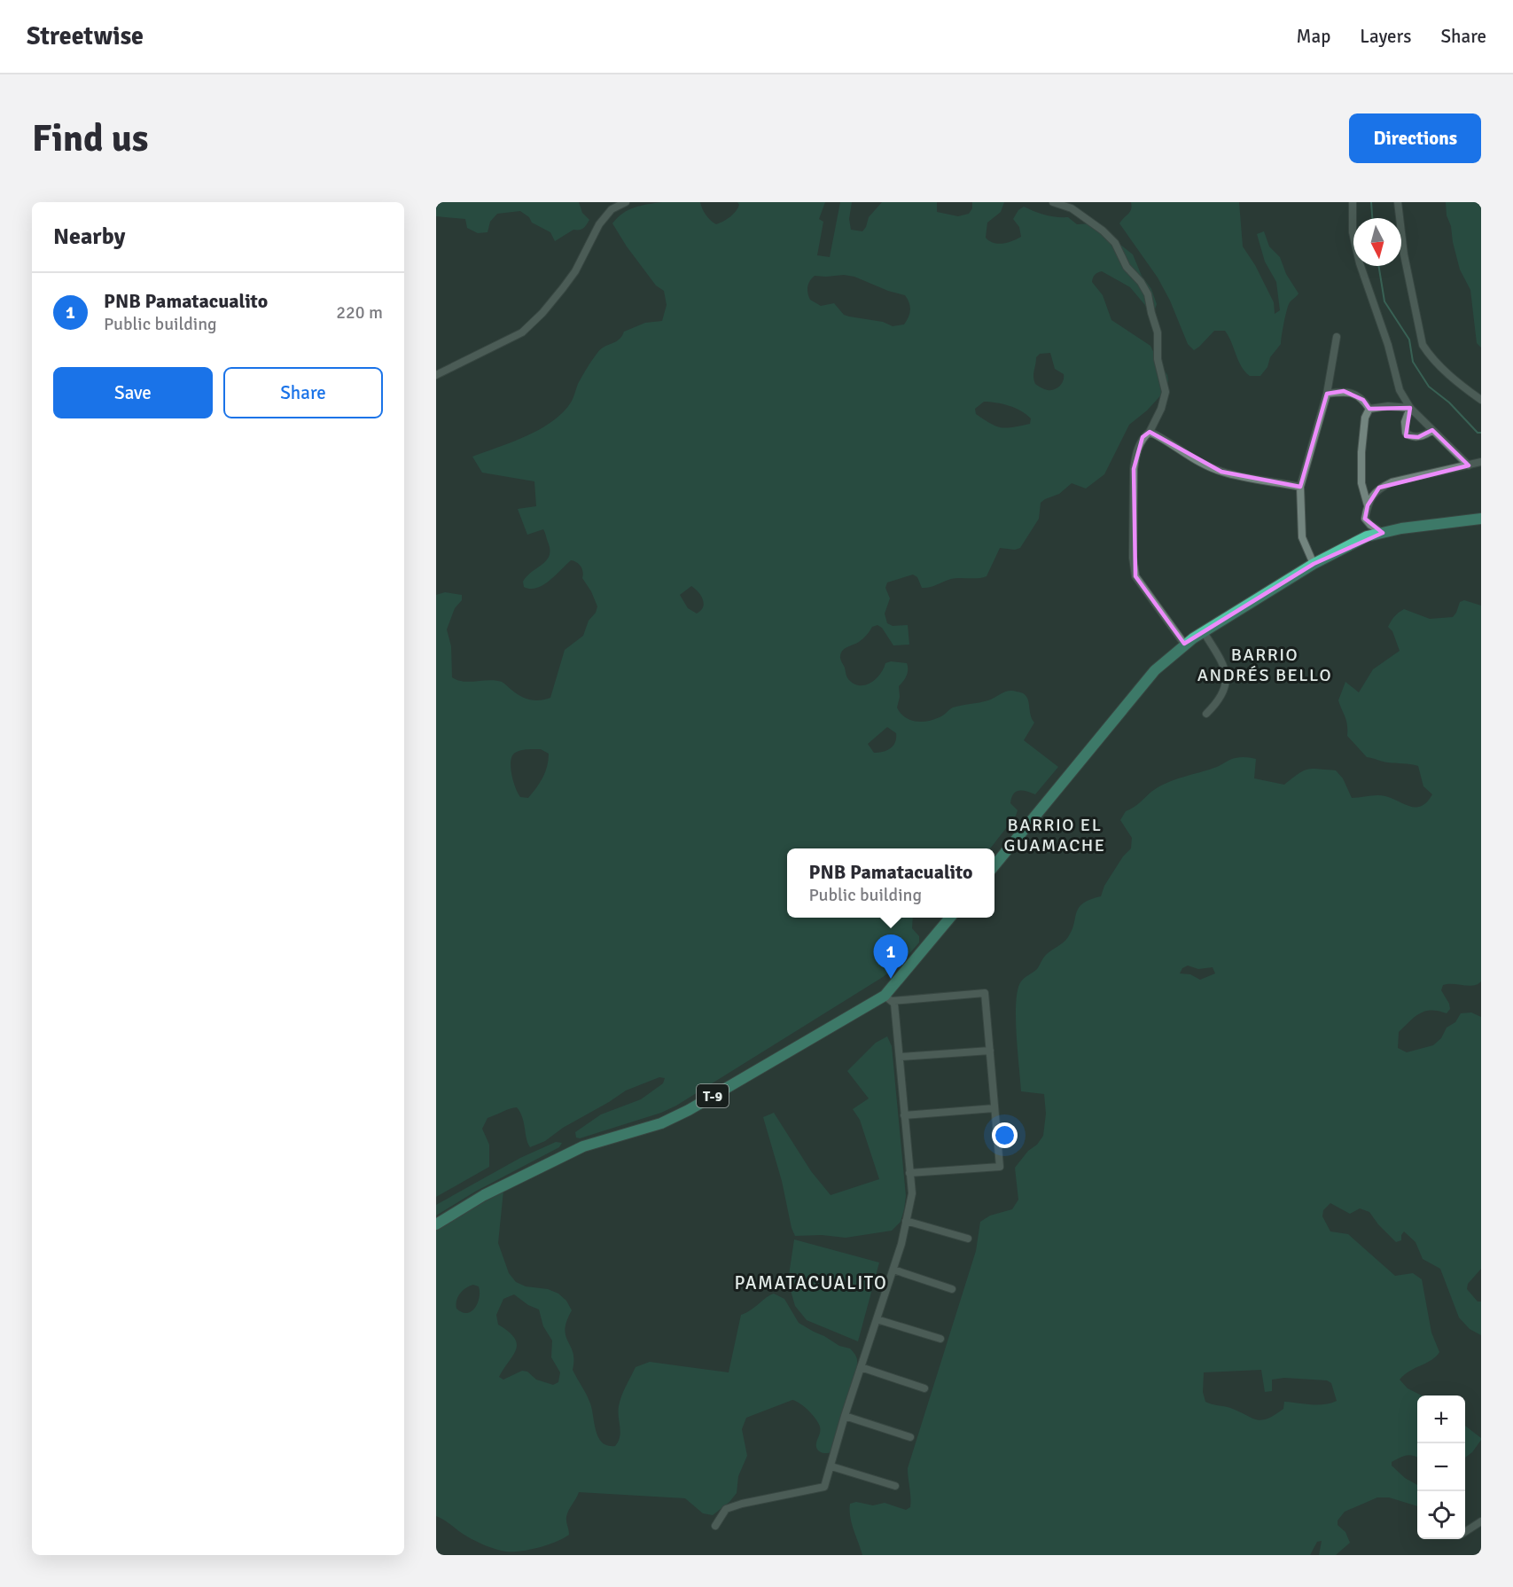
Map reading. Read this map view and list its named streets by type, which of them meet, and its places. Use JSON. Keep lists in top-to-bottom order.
{
  "streets": {
    "highway": ["T-9"]
  },
  "districts": ["BARRIO ANDRÉS BELLO", "BARRIO EL GUAMACHE", "PAMATACUALITO"],
  "north": "bottom",
  "page": {
    "header": "Streetwise",
    "nav": ["Map", "Layers", "Share"],
    "buttons": [
      "Directions",
      ["Save", "Share"]
    ],
    "title": "Find us",
    "heading": "Nearby",
    "list": [
      {
        "mark": "1",
        "name": "PNB Pamatacualito",
        "note": "Public building",
        "value": "220 m"
      }
    ],
    "popup": ["PNB Pamatacualito", "Public building"],
    "pins": "1",
    "map_buttons": ["+", "−"]
  }
}
